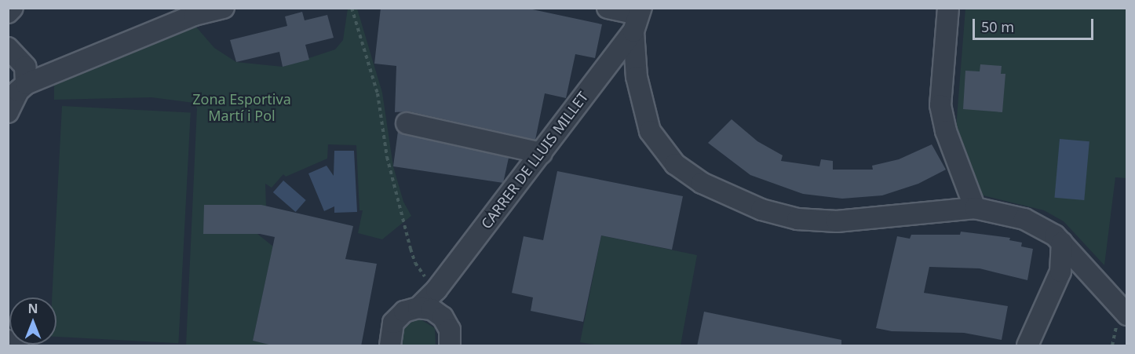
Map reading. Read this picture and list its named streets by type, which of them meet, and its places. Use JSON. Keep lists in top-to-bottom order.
{
  "streets": {
    "street": ["CARRER DE LLUIS MILLET"]
  },
  "parks": ["Zona Esportiva Martí i Pol"],
  "scale_bar": "50 m",
  "north": "top"
}
